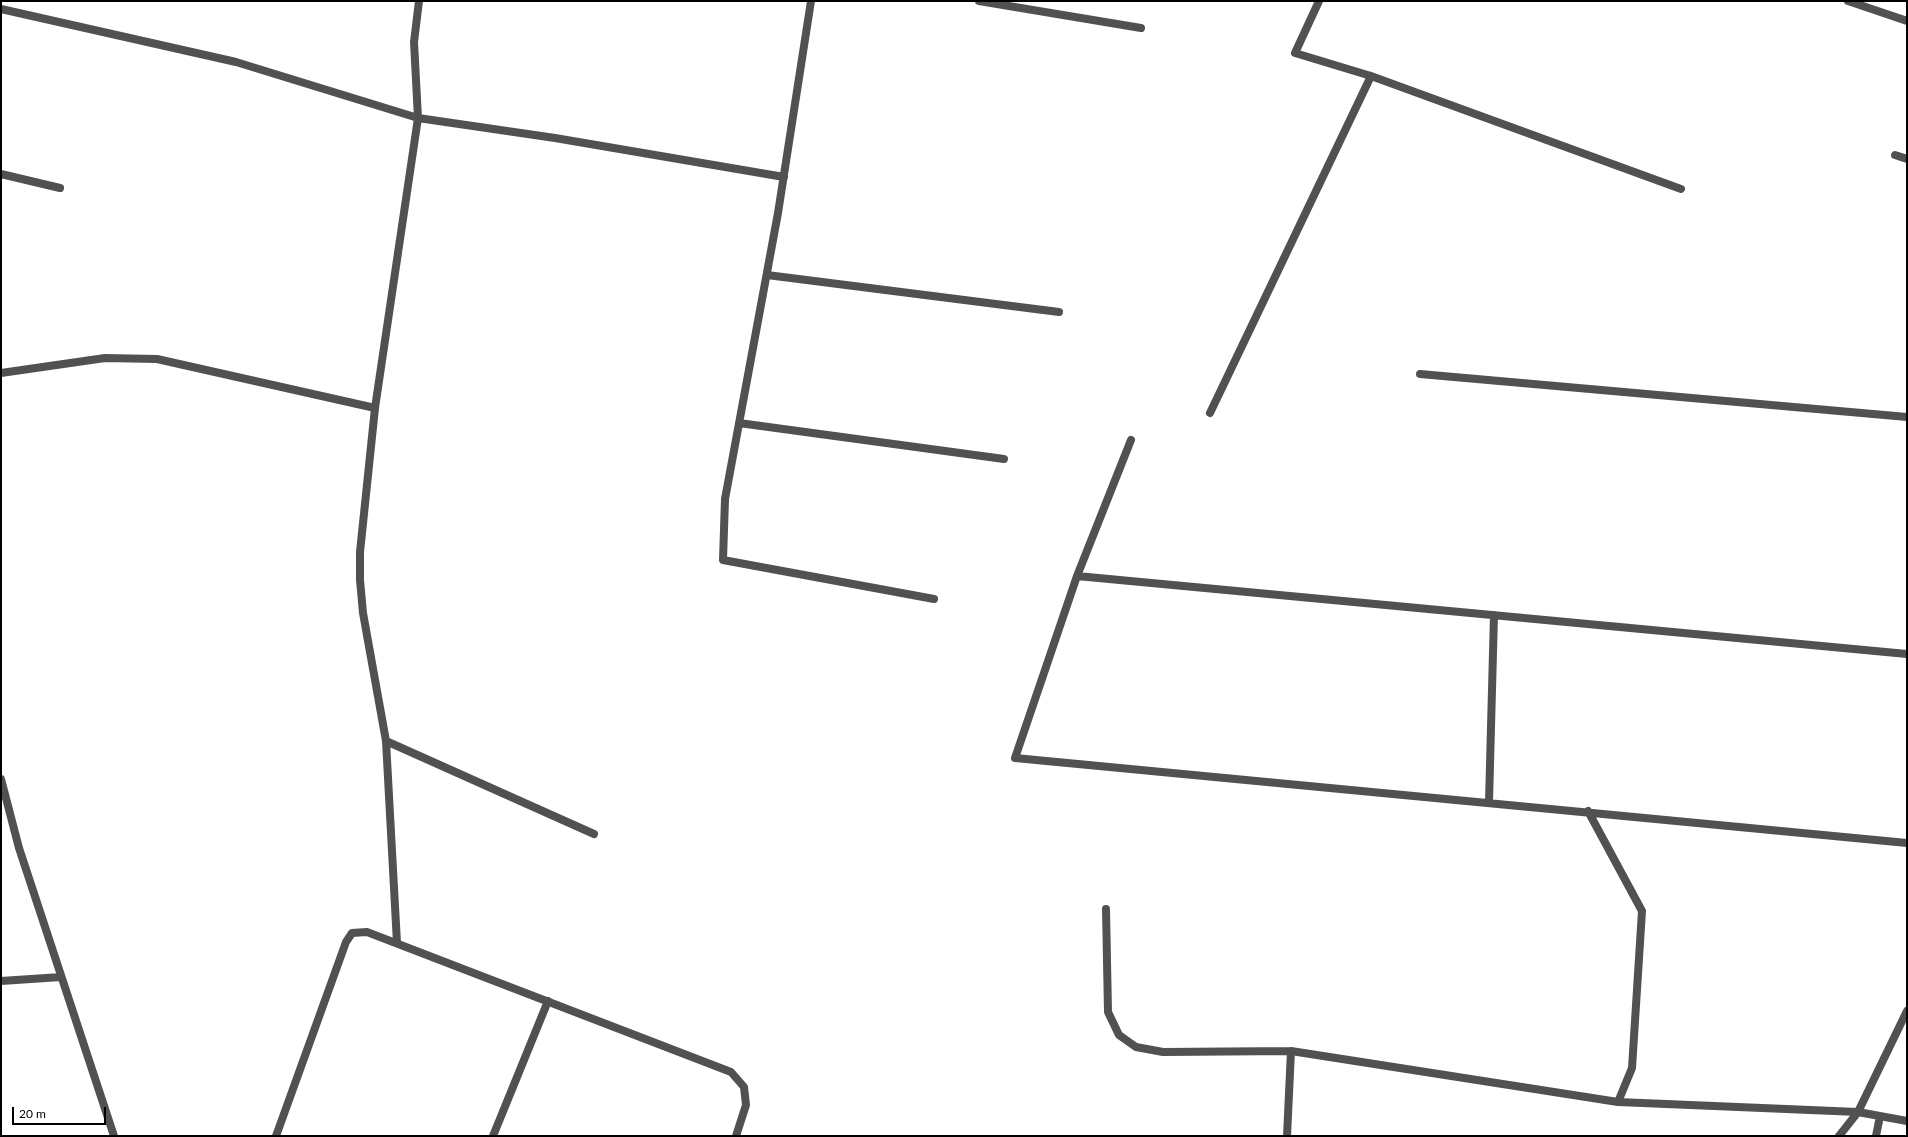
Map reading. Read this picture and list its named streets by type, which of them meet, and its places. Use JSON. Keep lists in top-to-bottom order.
{
  "scale_bar": "20 m"
}
